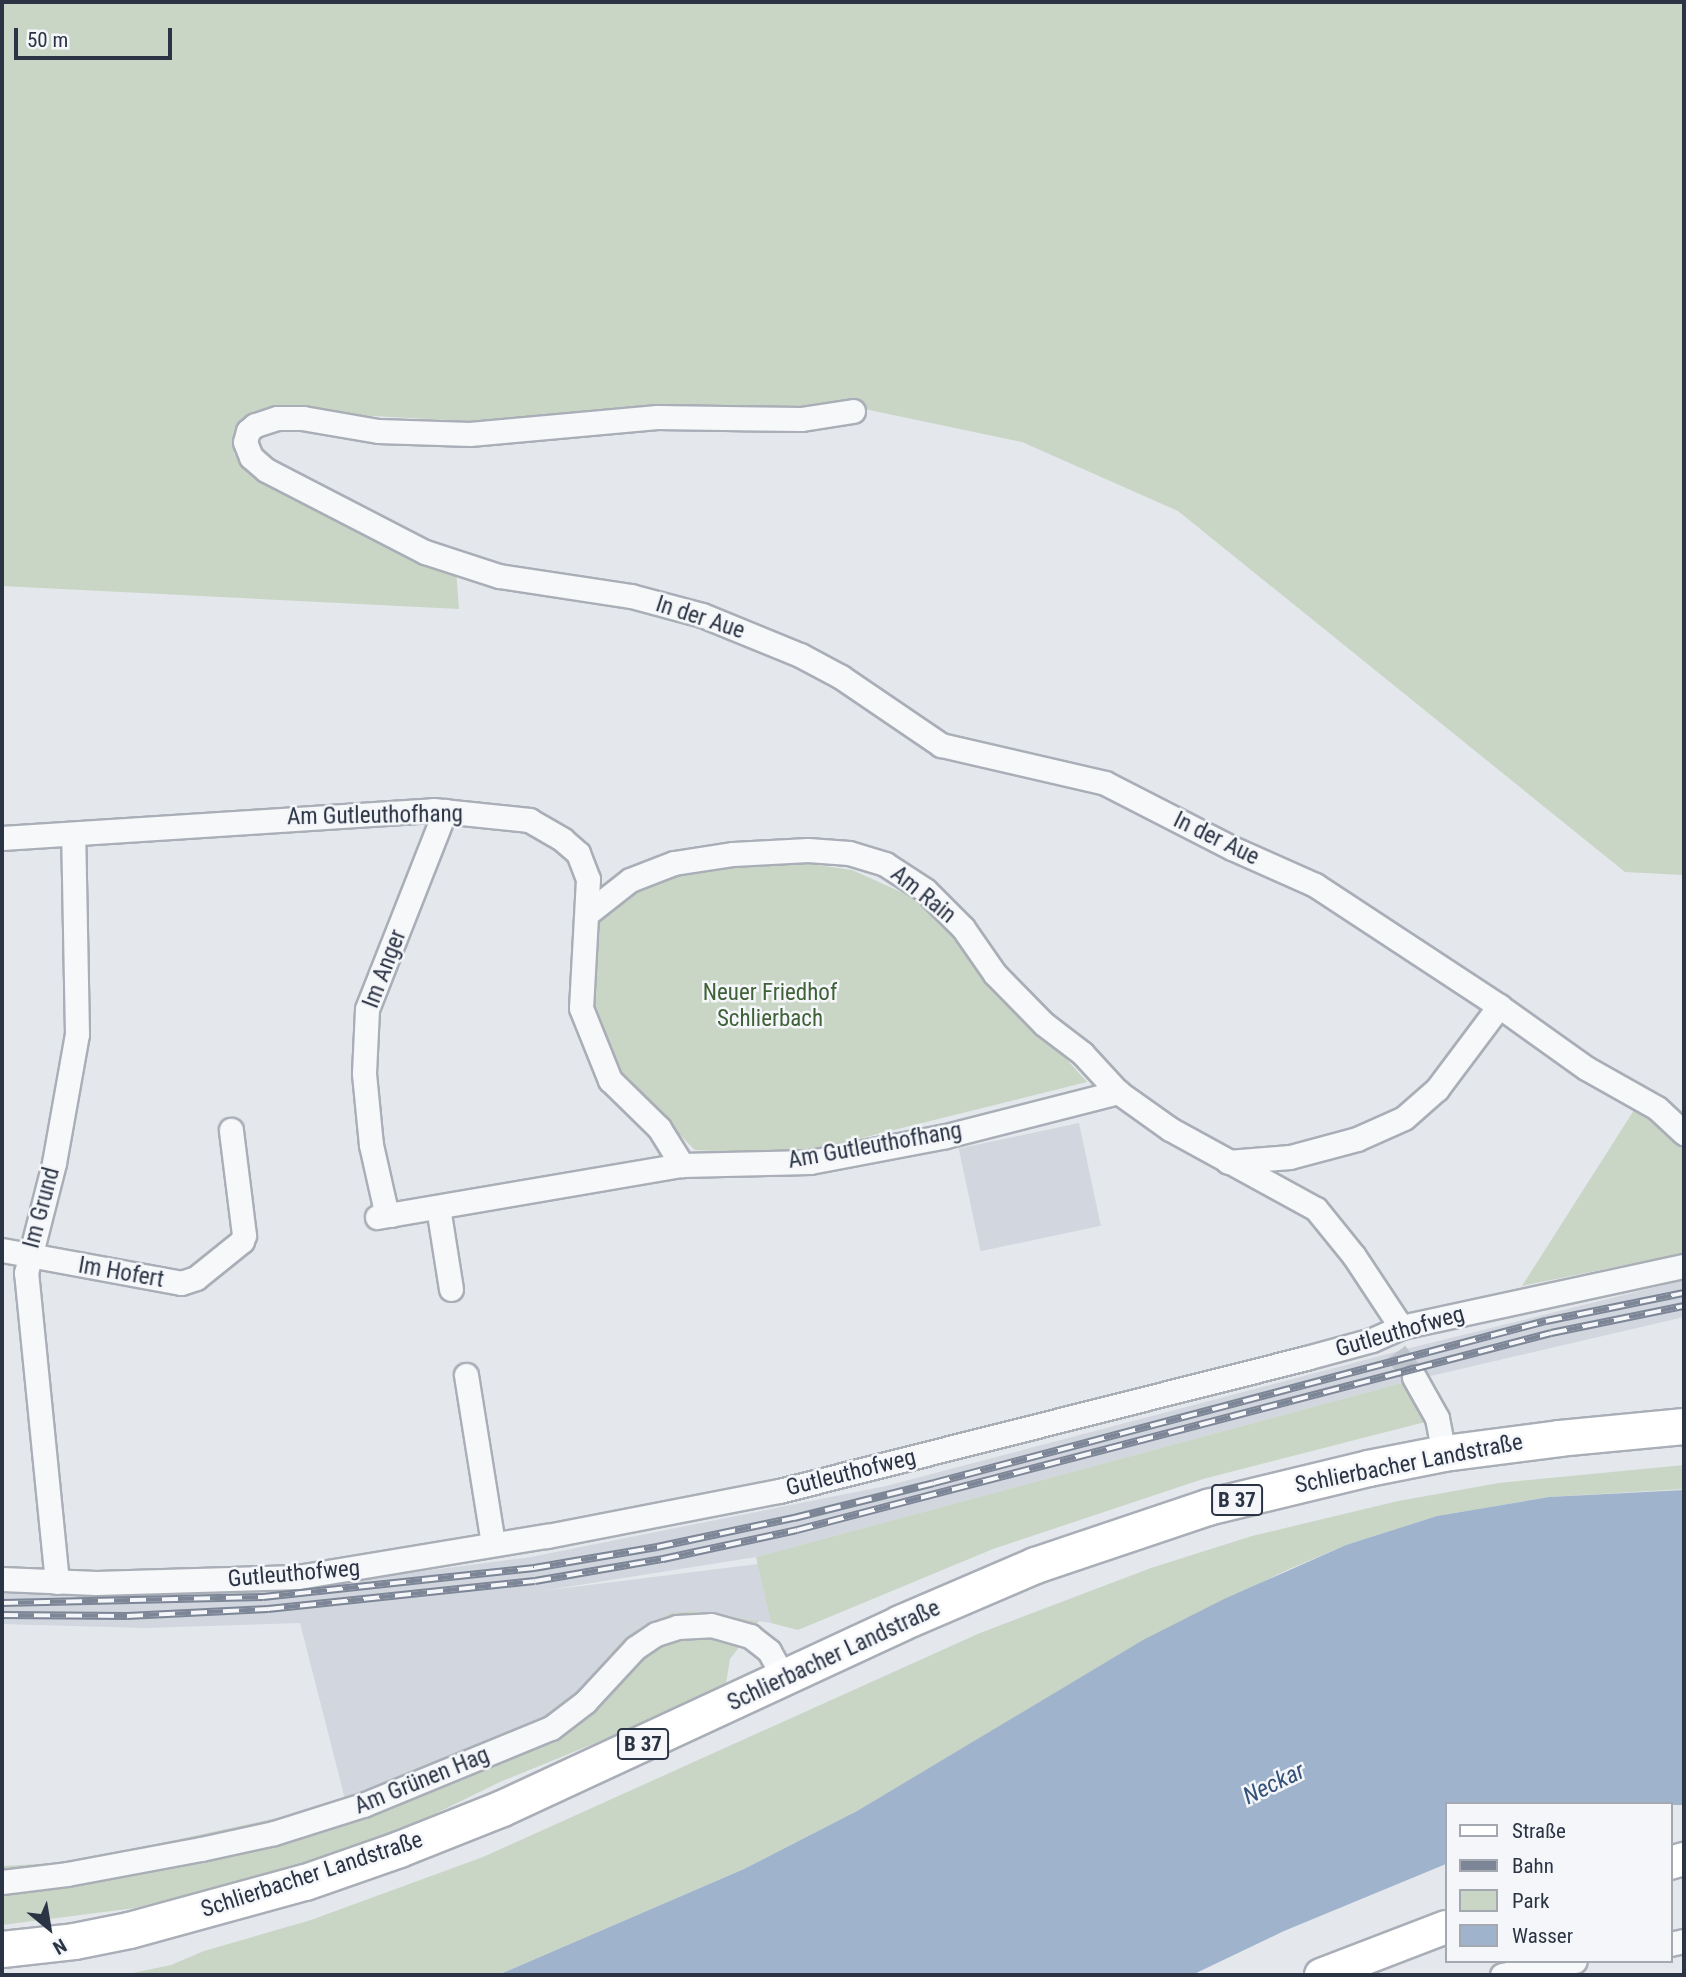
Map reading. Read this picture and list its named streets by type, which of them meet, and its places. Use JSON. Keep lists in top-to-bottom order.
{
  "streets": {
    "main road": ["Schlierbacher Landstraße", "B 37"],
    "street": [
      "In der Aue",
      "Am Gutleuthofhang",
      "Am Rain",
      "Im Anger",
      "Im Grund",
      "Im Hofert",
      "Gutleuthofweg",
      "Am Grünen Hag"
    ]
  },
  "crossings": [
    ["Am Gutleuthofhang", "Am Rain"],
    ["Am Gutleuthofhang", "Im Anger"],
    ["Am Gutleuthofhang", "Im Grund"],
    ["Im Grund", "Im Hofert"],
    ["Im Grund", "Gutleuthofweg"],
    ["Schlierbacher Landstraße", "Am Grünen Hag"]
  ],
  "water": ["Neckar"],
  "parks": ["Neuer Friedhof Schlierbach"],
  "legend": [
    "Straße",
    "Bahn",
    "Park",
    "Wasser"
  ],
  "scale_bar": "50 m",
  "north": "bottom right"
}
